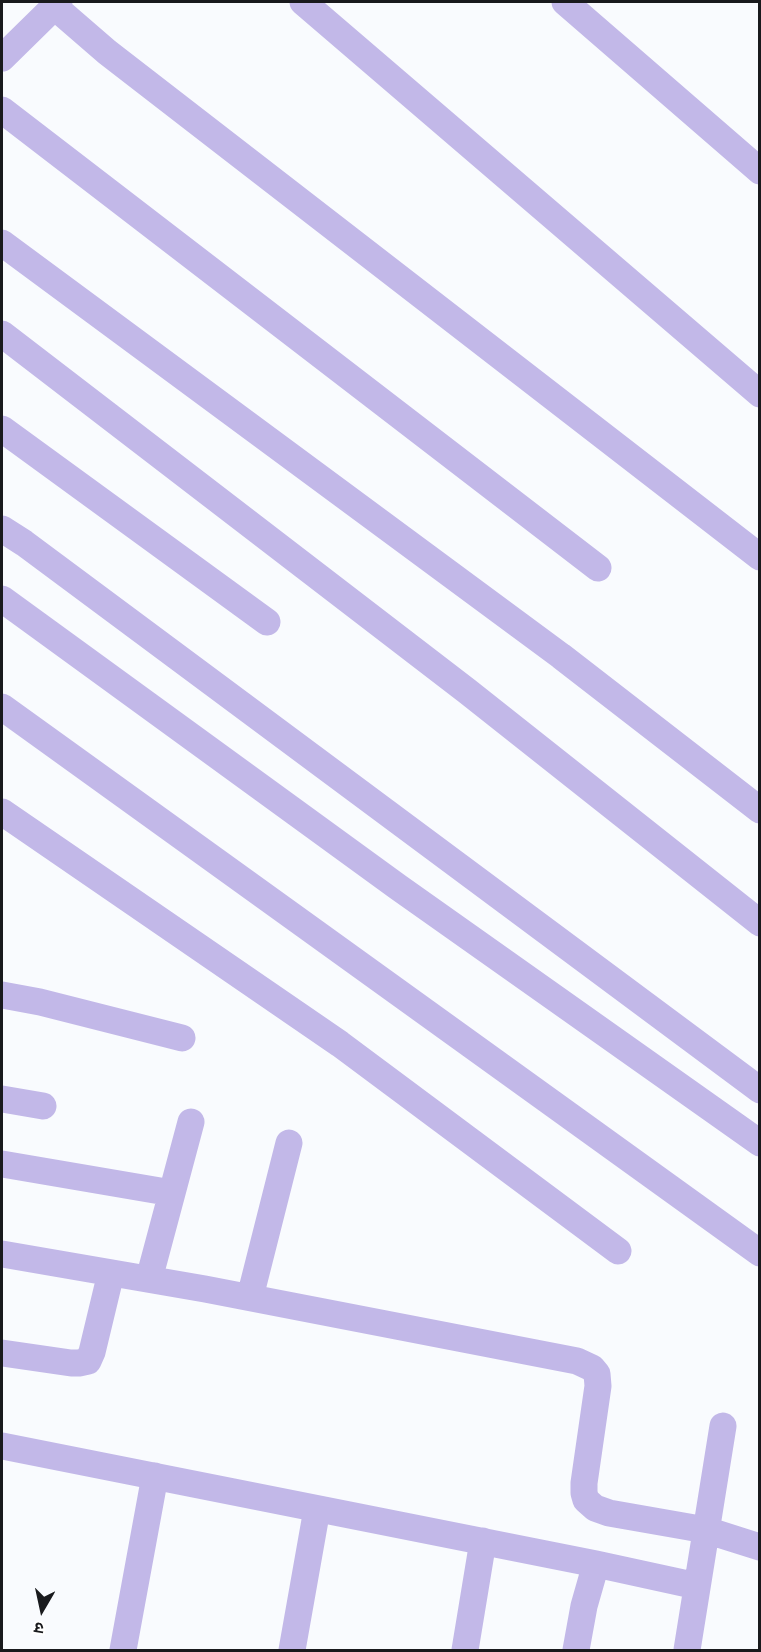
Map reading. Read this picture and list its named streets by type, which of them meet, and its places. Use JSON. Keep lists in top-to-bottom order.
{
  "north": "bottom"
}
